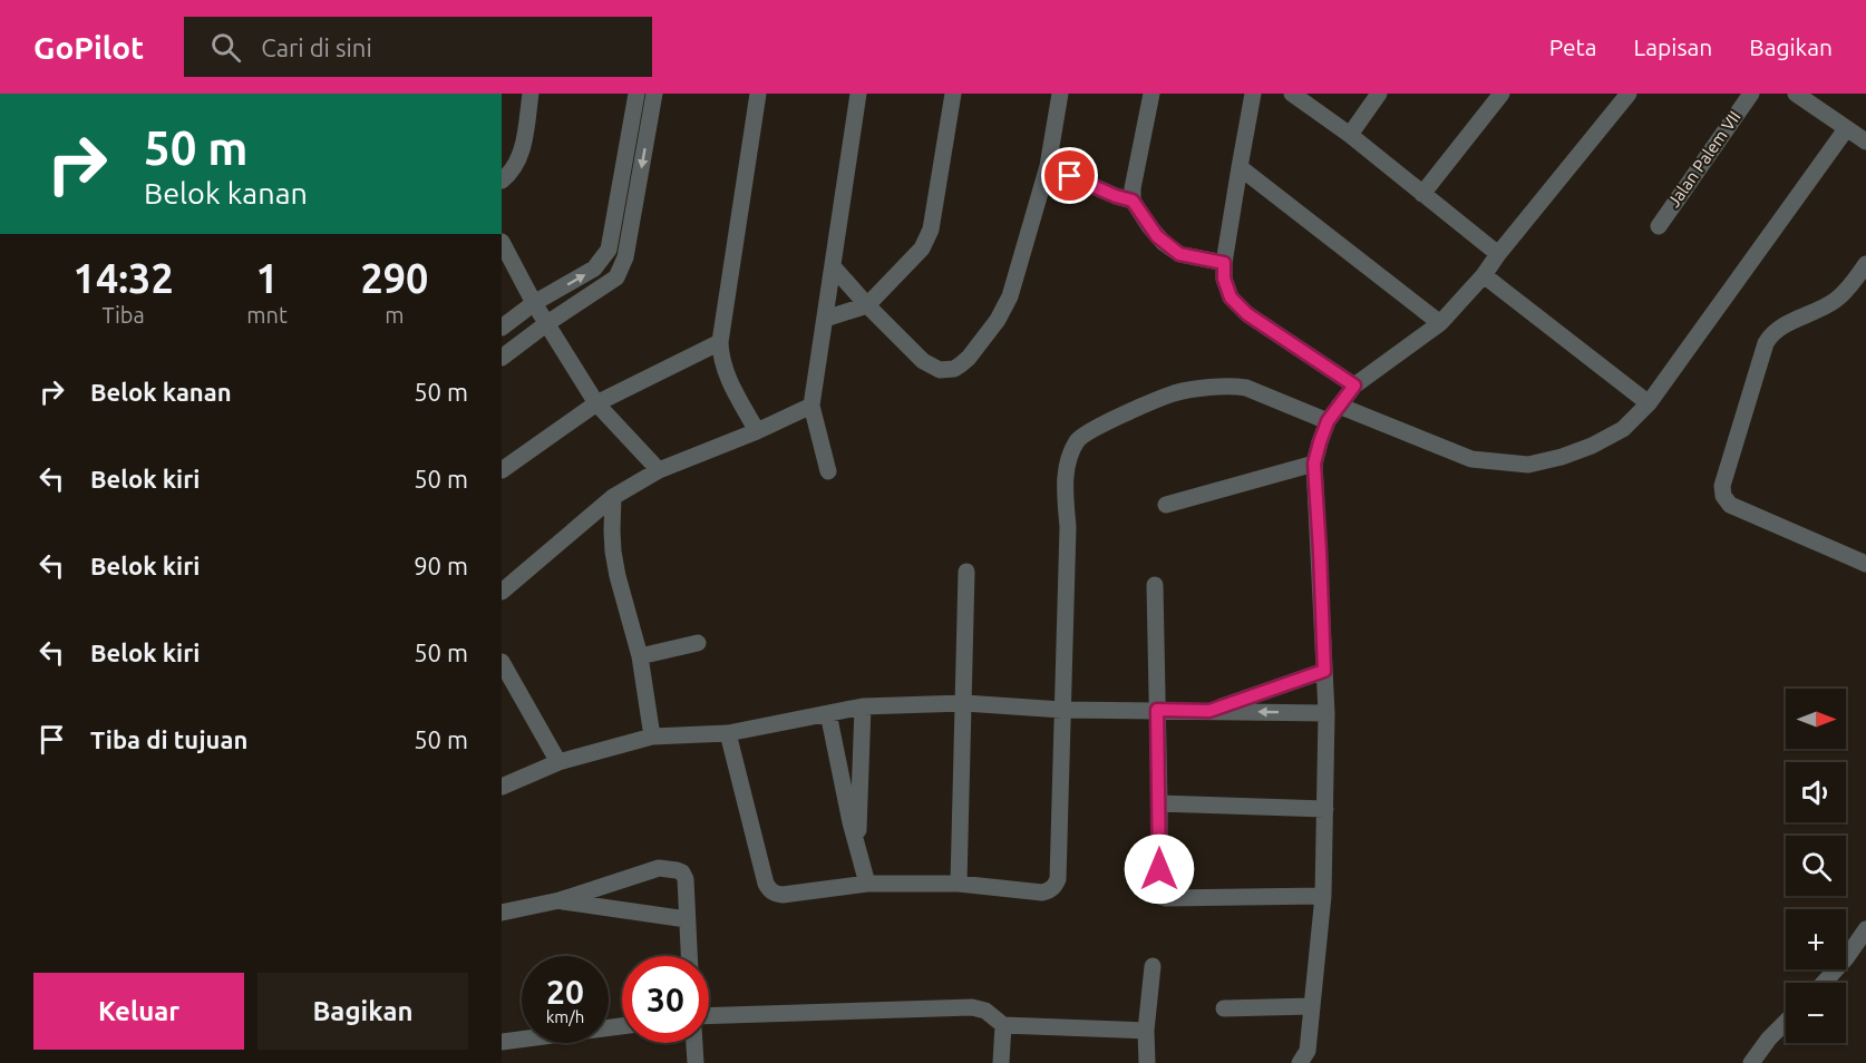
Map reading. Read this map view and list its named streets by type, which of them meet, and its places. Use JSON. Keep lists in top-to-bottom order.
{
  "streets": {
    "street": ["Jalan Palem VII"]
  },
  "north": "right",
  "page": {
    "header": "GoPilot",
    "search": "Cari di sini",
    "nav": ["Peta", "Lapisan", "Bagikan"],
    "turn": ["50 m", "Belok kanan"],
    "eta": [
      "14:32",
      "Tiba",
      "1",
      "mnt",
      "290",
      "m"
    ],
    "list": [
      {
        "name": "Belok kanan",
        "value": "50 m"
      },
      {
        "name": "Belok kiri",
        "value": "50 m"
      },
      {
        "name": "Belok kiri",
        "value": "90 m"
      },
      {
        "name": "Belok kiri",
        "value": "50 m"
      },
      {
        "name": "Tiba di tujuan",
        "value": "50 m"
      }
    ],
    "map_buttons": ["+", "−"],
    "speed": "20 km/h",
    "limit": "30",
    "buttons": ["Keluar", "Bagikan"]
  }
}
